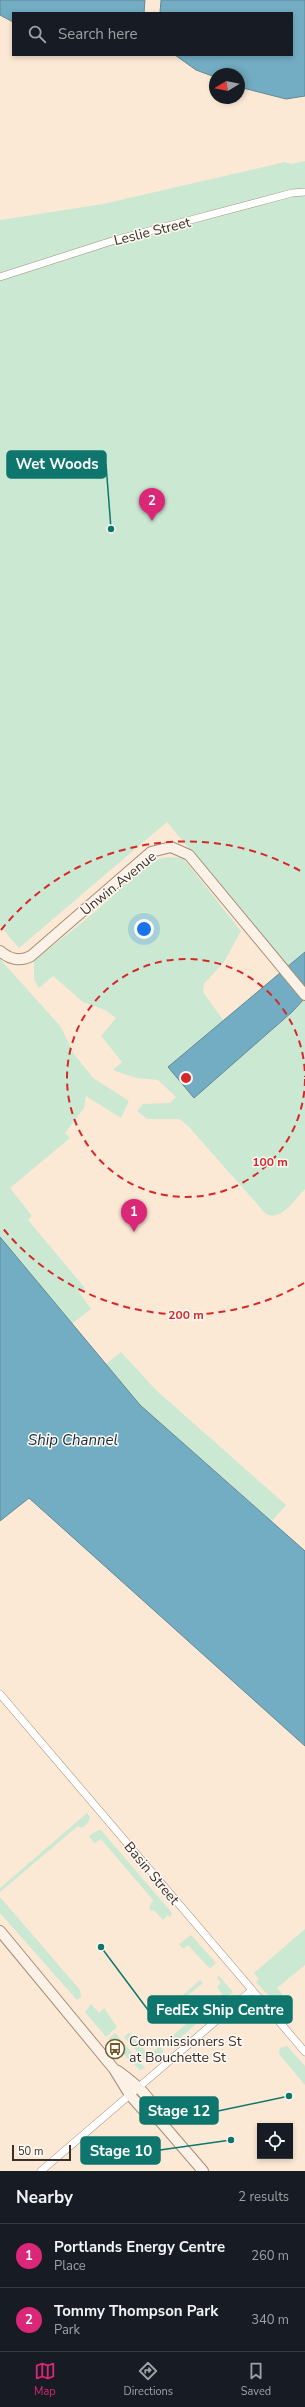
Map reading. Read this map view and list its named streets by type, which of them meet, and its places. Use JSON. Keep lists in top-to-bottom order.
{
  "streets": {
    "street": ["Leslie Street", "Unwin Avenue", "Basin Street"]
  },
  "water": ["Ship Channel"],
  "places": {
    "other": [
      "Wet Woods",
      "FedEx Ship Centre",
      "Stage 12",
      "Stage 10"
    ],
    "bus stop": ["Commissioners St at Bouchette St"]
  },
  "scale_bar": "50 m",
  "north": "left",
  "page": {
    "search": "Search here",
    "pins": ["2", "1"],
    "scale": "50 m",
    "heading": ["Nearby", "2 results"],
    "list": [
      {
        "mark": "1",
        "name": "Portlands Energy Centre",
        "note": "Place",
        "value": "260 m"
      },
      {
        "mark": "2",
        "name": "Tommy Thompson Park",
        "note": "Park",
        "value": "340 m"
      }
    ],
    "nav": ["Map", "Directions", "Saved"]
  },
  "rings": ["100 m", "200 m"]
}
